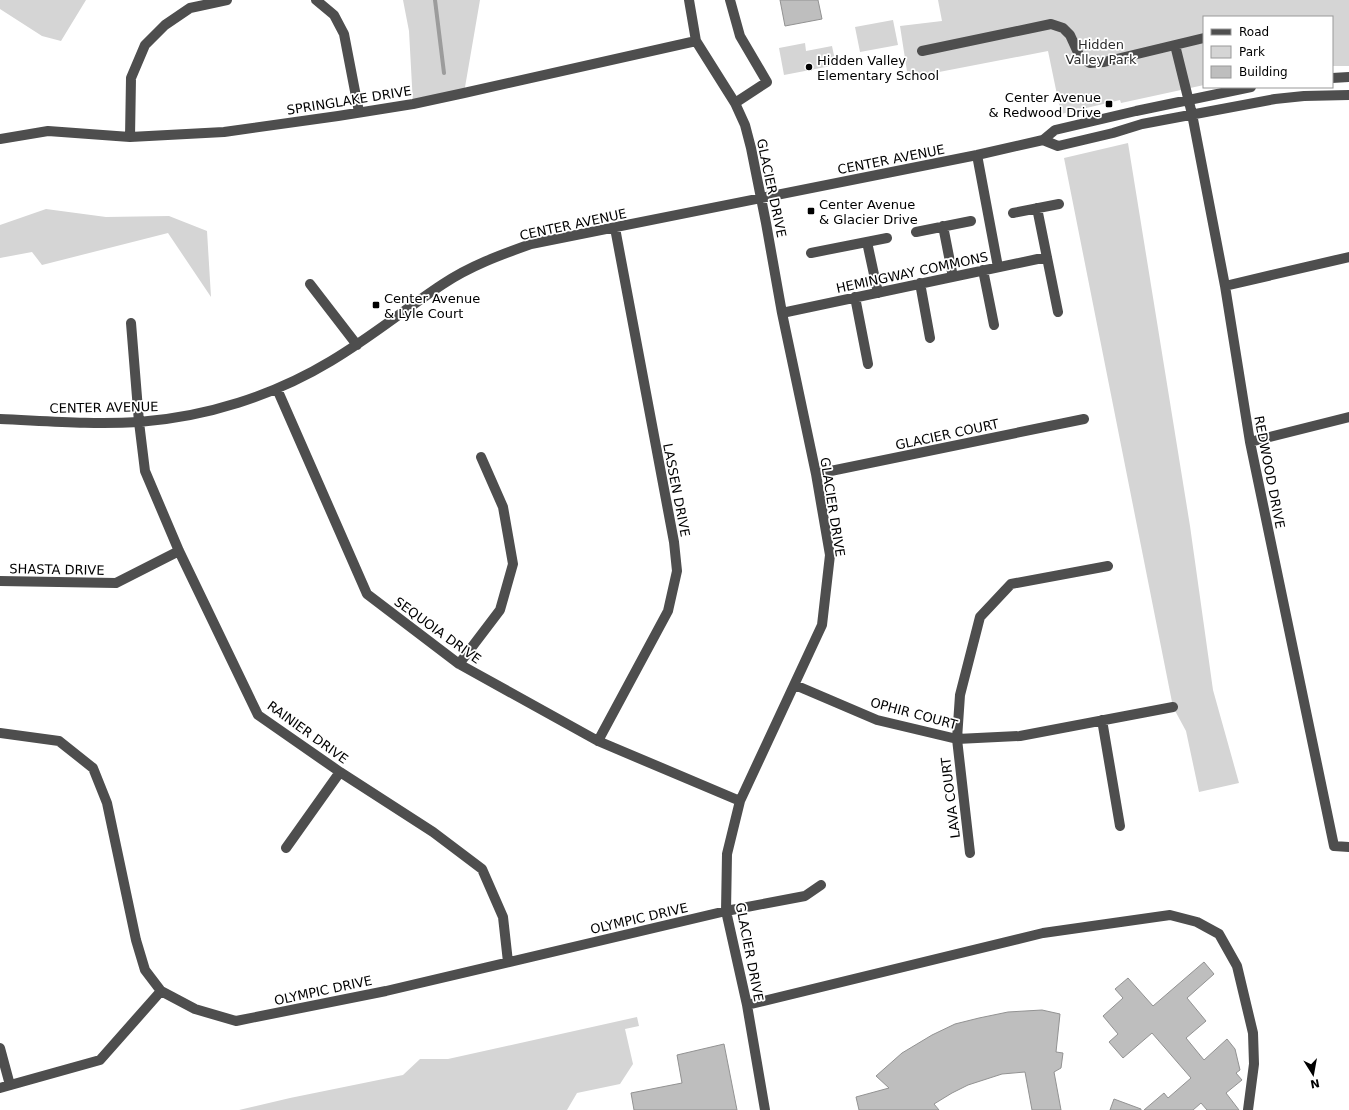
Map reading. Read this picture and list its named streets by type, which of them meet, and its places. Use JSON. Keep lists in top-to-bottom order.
{
  "streets": {
    "street": [
      "SPRINGLAKE DRIVE",
      "CENTER AVENUE",
      "GLACIER DRIVE",
      "HEMINGWAY COMMONS",
      "GLACIER COURT",
      "REDWOOD DRIVE",
      "LASSEN DRIVE",
      "SHASTA DRIVE",
      "SEQUOIA DRIVE",
      "OPHIR COURT",
      "RAINIER DRIVE",
      "LAVA COURT",
      "OLYMPIC DRIVE"
    ]
  },
  "crossings": [
    ["SPRINGLAKE DRIVE", "GLACIER DRIVE"],
    ["CENTER AVENUE", "GLACIER DRIVE"],
    ["CENTER AVENUE", "REDWOOD DRIVE"],
    ["CENTER AVENUE", "LASSEN DRIVE"],
    ["CENTER AVENUE", "SEQUOIA DRIVE"],
    ["CENTER AVENUE", "RAINIER DRIVE"],
    ["GLACIER DRIVE", "HEMINGWAY COMMONS"],
    ["GLACIER DRIVE", "GLACIER COURT"],
    ["GLACIER DRIVE", "SEQUOIA DRIVE"],
    ["GLACIER DRIVE", "OPHIR COURT"],
    ["GLACIER DRIVE", "OLYMPIC DRIVE"],
    ["LASSEN DRIVE", "SEQUOIA DRIVE"],
    ["SHASTA DRIVE", "RAINIER DRIVE"],
    ["OPHIR COURT", "LAVA COURT"],
    ["RAINIER DRIVE", "OLYMPIC DRIVE"]
  ],
  "parks": ["Hidden Valley Park"],
  "places": {
    "other": ["Hidden Valley Elementary School"],
    "transit": ["Center Avenue & Redwood Drive", "Center Avenue & Glacier Drive", "Center Avenue & Lyle Court"]
  },
  "legend": ["Road", "Park", "Building"],
  "north": "bottom"
}
